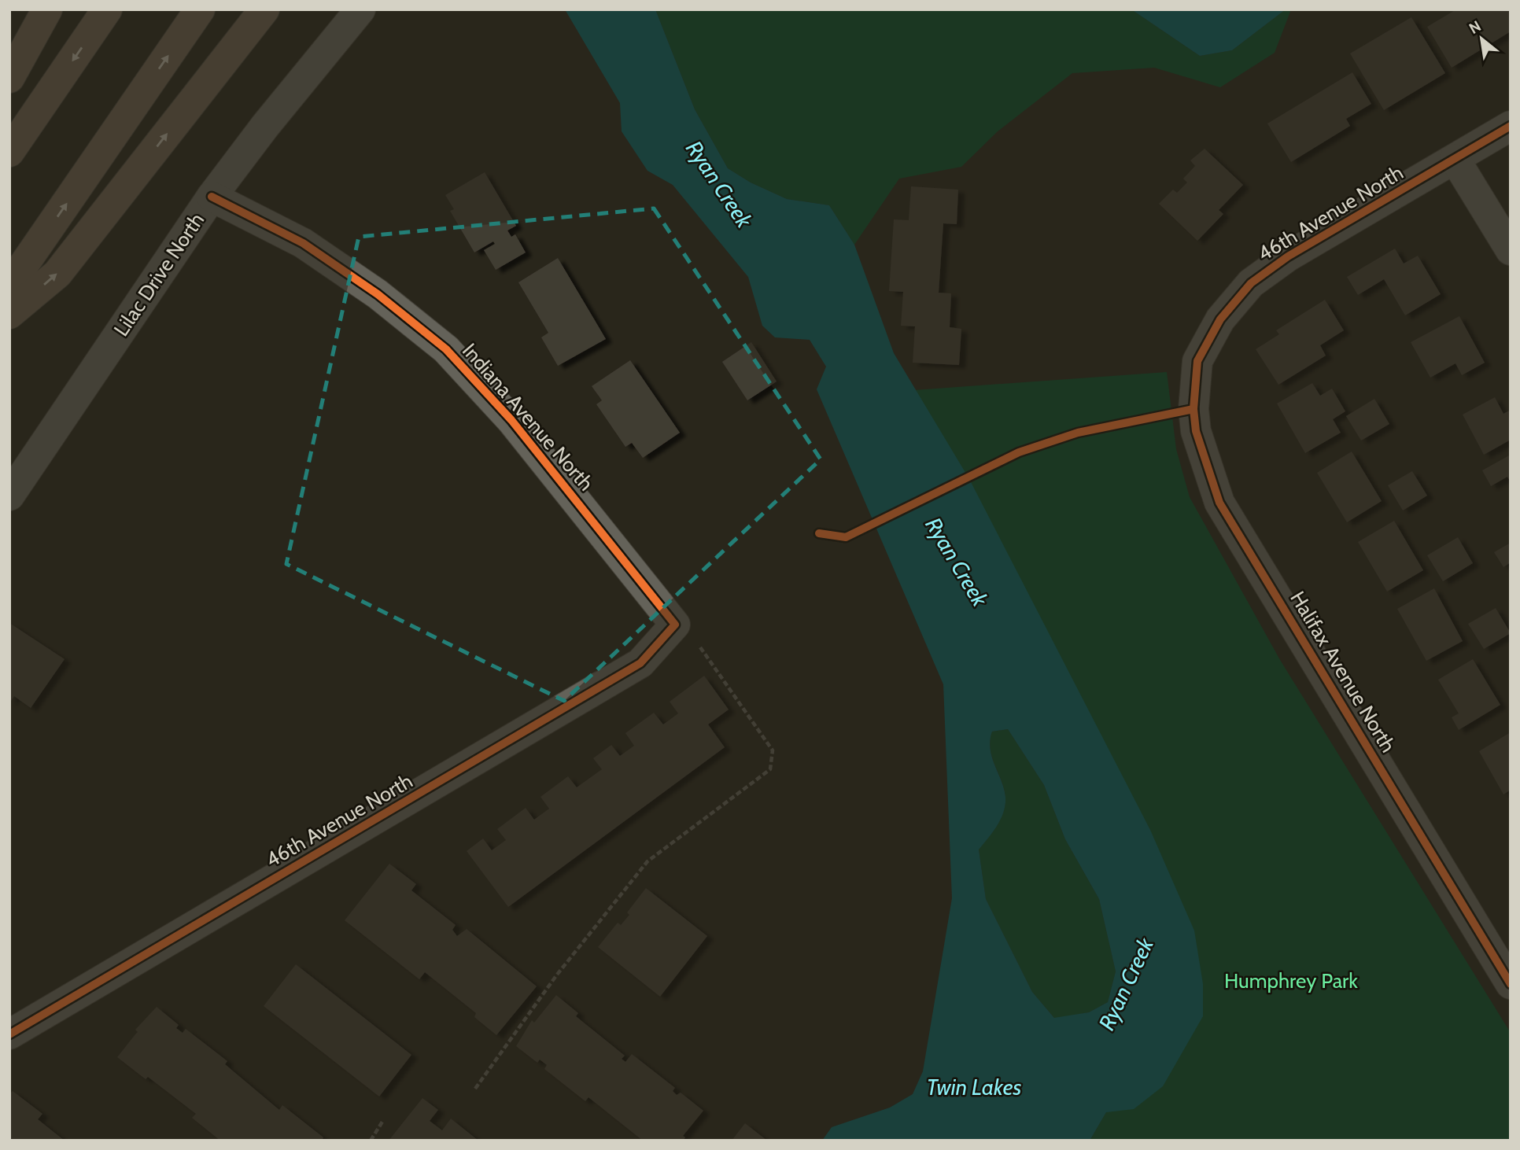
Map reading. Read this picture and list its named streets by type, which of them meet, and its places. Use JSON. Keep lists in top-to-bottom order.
{
  "streets": {
    "street": [
      "46th Avenue North",
      "Lilac Drive North",
      "Indiana Avenue North",
      "Halifax Avenue North"
    ]
  },
  "crossings": [
    ["46th Avenue North", "Indiana Avenue North"],
    ["46th Avenue North", "Halifax Avenue North"],
    ["Lilac Drive North", "Indiana Avenue North"]
  ],
  "water": ["Ryan Creek", "Twin Lakes"],
  "parks": ["Humphrey Park"],
  "north": "top left"
}
